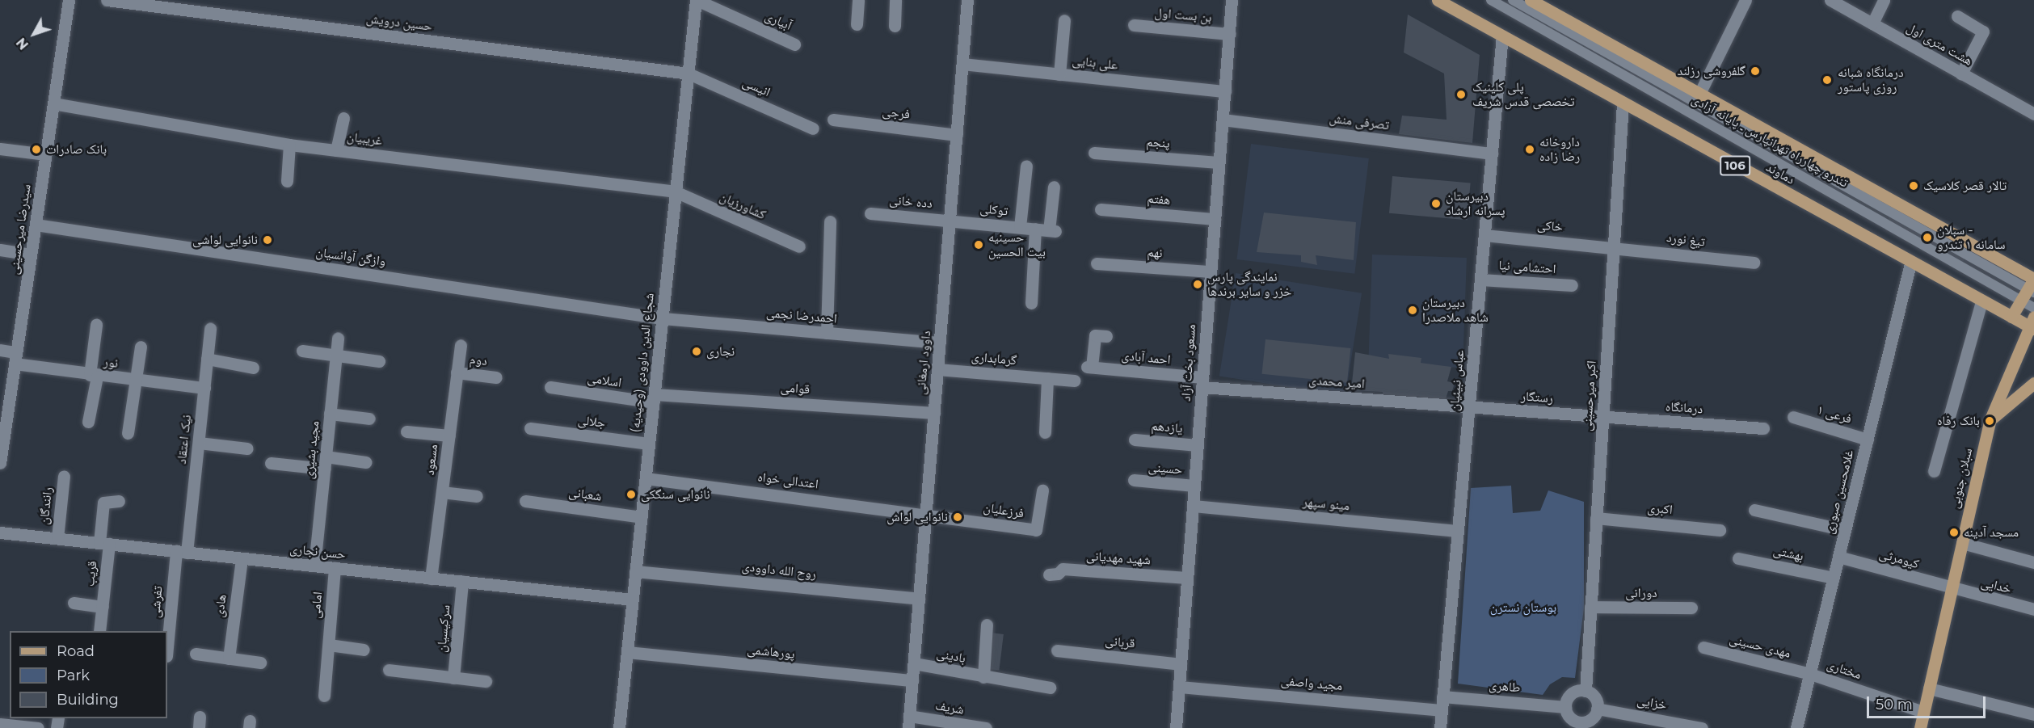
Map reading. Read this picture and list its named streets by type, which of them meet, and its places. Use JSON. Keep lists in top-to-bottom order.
{
  "streets": {
    "main road": ["106", "دماوند", "سبلان جنوبی"],
    "street": [
      "بن بست اول",
      "آبیاری",
      "حسین درویش",
      "هشت متری اول",
      "علی بنایی",
      "انیسی",
      "فرجی",
      "تصرفی منش",
      "غریبیان",
      "پنجم",
      "هفتم",
      "دده خانی",
      "کشاورزیان",
      "توکلی",
      "خاکی",
      "سیدرضا میرحسینی",
      "تیغ نورد",
      "نهم",
      "وازگن آوانسیان",
      "احتشامی نیا",
      "احمدرضا نجمی",
      "احمد آبادی",
      "گرمابداری",
      "دوم",
      "نور",
      "شجاع الدین داوودی (وحیدیه)",
      "داوود ارمغانی",
      "مسعود بخت آزاد",
      "اسلامی",
      "عباس نبیئیان",
      "امیر محمدی",
      "قوامی",
      "اکبر میرحسینی",
      "رستگار",
      "درمانگاه",
      "فرعی ۱",
      "جلالی",
      "یازدهم",
      "نیک اعتقاد",
      "مجید بشیری",
      "مسعود",
      "حسینی",
      "اعتدالی خواه",
      "غلامحسین صبوری",
      "شعبانی",
      "مینو سپهر",
      "رانندگان",
      "اکبری",
      "فرزعلیان",
      "حسن نجاری",
      "بهشتی",
      "شهید مهدیانی",
      "کیومرثی",
      "روح الله داوودی",
      "قریب",
      "خدایی",
      "دورانی",
      "تفرشی",
      "امامی",
      "هادی",
      "سرکیسیان",
      "قربانی",
      "مهدی حسینی",
      "پورهاشمی",
      "بادینی",
      "مختاری",
      "مجید واصفی",
      "طاهری",
      "خزایی",
      "شریف"
    ],
    "lane": ["تندرو چهارراه تهرانپارس ـ پایانه آزادی"]
  },
  "crossings": [
    ["بن بست اول", "مسعود بخت آزاد"],
    ["آبیاری", "شجاع الدین داوودی (وحیدیه)"],
    ["حسین درویش", "انیسی"],
    ["حسین درویش", "شجاع الدین داوودی (وحیدیه)"],
    ["علی بنایی", "داوود ارمغانی"],
    ["علی بنایی", "مسعود بخت آزاد"],
    ["انیسی", "شجاع الدین داوودی (وحیدیه)"],
    ["فرجی", "داوود ارمغانی"],
    ["تصرفی منش", "مسعود بخت آزاد"],
    ["تصرفی منش", "عباس نبیئیان"],
    ["غریبیان", "کشاورزیان"],
    ["غریبیان", "سیدرضا میرحسینی"],
    ["غریبیان", "شجاع الدین داوودی (وحیدیه)"],
    ["پنجم", "مسعود بخت آزاد"],
    ["دماوند", "عباس نبیئیان"],
    ["دماوند", "اکبر میرحسینی"],
    ["دماوند", "سبلان جنوبی"],
    ["دماوند", "غلامحسین صبوری"],
    ["هفتم", "مسعود بخت آزاد"],
    ["دده خانی", "توکلی"],
    ["دده خانی", "داوود ارمغانی"],
    ["کشاورزیان", "شجاع الدین داوودی (وحیدیه)"],
    ["توکلی", "داوود ارمغانی"],
    ["خاکی", "تیغ نورد"],
    ["خاکی", "عباس نبیئیان"],
    ["خاکی", "اکبر میرحسینی"],
    ["سیدرضا میرحسینی", "وازگن آوانسیان"],
    ["سیدرضا میرحسینی", "نور"],
    ["تیغ نورد", "اکبر میرحسینی"],
    ["نهم", "مسعود بخت آزاد"],
    ["وازگن آوانسیان", "احمدرضا نجمی"],
    ["وازگن آوانسیان", "شجاع الدین داوودی (وحیدیه)"],
    ["احتشامی نیا", "عباس نبیئیان"],
    ["احمدرضا نجمی", "شجاع الدین داوودی (وحیدیه)"],
    ["احمدرضا نجمی", "داوود ارمغانی"],
    ["احمد آبادی", "مسعود بخت آزاد"],
    ["احمد آبادی", "امیر محمدی"],
    ["گرمابداری", "داوود ارمغانی"],
    ["دوم", "مسعود"],
    ["نور", "نیک اعتقاد"],
    ["شجاع الدین داوودی (وحیدیه)", "اسلامی"],
    ["شجاع الدین داوودی (وحیدیه)", "قوامی"],
    ["شجاع الدین داوودی (وحیدیه)", "جلالی"],
    ["شجاع الدین داوودی (وحیدیه)", "اعتدالی خواه"],
    ["شجاع الدین داوودی (وحیدیه)", "شعبانی"],
    ["شجاع الدین داوودی (وحیدیه)", "حسن نجاری"],
    ["شجاع الدین داوودی (وحیدیه)", "روح الله داوودی"],
    ["شجاع الدین داوودی (وحیدیه)", "پورهاشمی"],
    ["داوود ارمغانی", "قوامی"],
    ["داوود ارمغانی", "اعتدالی خواه"],
    ["داوود ارمغانی", "فرزعلیان"],
    ["داوود ارمغانی", "روح الله داوودی"],
    ["داوود ارمغانی", "پورهاشمی"],
    ["داوود ارمغانی", "بادینی"],
    ["داوود ارمغانی", "شریف"],
    ["مسعود بخت آزاد", "امیر محمدی"],
    ["مسعود بخت آزاد", "یازدهم"],
    ["مسعود بخت آزاد", "حسینی"],
    ["مسعود بخت آزاد", "مینو سپهر"],
    ["مسعود بخت آزاد", "شهید مهدیانی"],
    ["مسعود بخت آزاد", "قربانی"],
    ["مسعود بخت آزاد", "مجید واصفی"],
    ["اسلامی", "قوامی"],
    ["عباس نبیئیان", "امیر محمدی"],
    ["عباس نبیئیان", "رستگار"],
    ["عباس نبیئیان", "مینو سپهر"],
    ["عباس نبیئیان", "مجید واصفی"],
    ["عباس نبیئیان", "طاهری"],
    ["امیر محمدی", "رستگار"],
    ["اکبر میرحسینی", "رستگار"],
    ["اکبر میرحسینی", "درمانگاه"],
    ["اکبر میرحسینی", "اکبری"],
    ["اکبر میرحسینی", "دورانی"],
    ["اکبر میرحسینی", "طاهری"],
    ["اکبر میرحسینی", "خزایی"],
    ["رستگار", "درمانگاه"],
    ["فرعی ۱", "غلامحسین صبوری"],
    ["نیک اعتقاد", "حسن نجاری"],
    ["نیک اعتقاد", "تفرشی"],
    ["مجید بشیری", "حسن نجاری"],
    ["مسعود", "حسن نجاری"],
    ["سبلان جنوبی", "کیومرثی"],
    ["سبلان جنوبی", "خدایی"],
    ["سبلان جنوبی", "مختاری"],
    ["اعتدالی خواه", "فرزعلیان"],
    ["غلامحسین صبوری", "بهشتی"],
    ["غلامحسین صبوری", "کیومرثی"],
    ["غلامحسین صبوری", "مهدی حسینی"],
    ["غلامحسین صبوری", "مختاری"],
    ["رانندگان", "حسن نجاری"],
    ["حسن نجاری", "قریب"],
    ["حسن نجاری", "تفرشی"],
    ["حسن نجاری", "امامی"],
    ["حسن نجاری", "هادی"],
    ["حسن نجاری", "سرکیسیان"],
    ["کیومرثی", "خدایی"],
    ["مهدی حسینی", "مختاری"],
    ["طاهری", "خزایی"]
  ],
  "parks": ["بوستان نسترن"],
  "places": [
    "گلفروشی رزلند",
    "درمانگاه شبانه روزی پاستور",
    "پلی کلینیک تخصصی قدس شریف",
    "بانک صادرات",
    "داروخانه رضا زاده",
    "تالار قصر کلاسیک",
    "دبیرستان پسرانه ارشاد",
    "سبلان - سامانه ۱ تندرو",
    "نانوایی لواشی",
    "حسینیه بیت الحسین",
    "نمایندگی پارس خزر و سایر برندها",
    "دبیرستان شاهد ملاصدرا",
    "نجاری",
    "بانک رفاه",
    "نانوایی سنگکی",
    "نانوایی لواش",
    "مسجد آدینه"
  ],
  "legend": ["Road", "Park", "Building"],
  "scale_bar": "50 m",
  "north": "bottom left"
}
